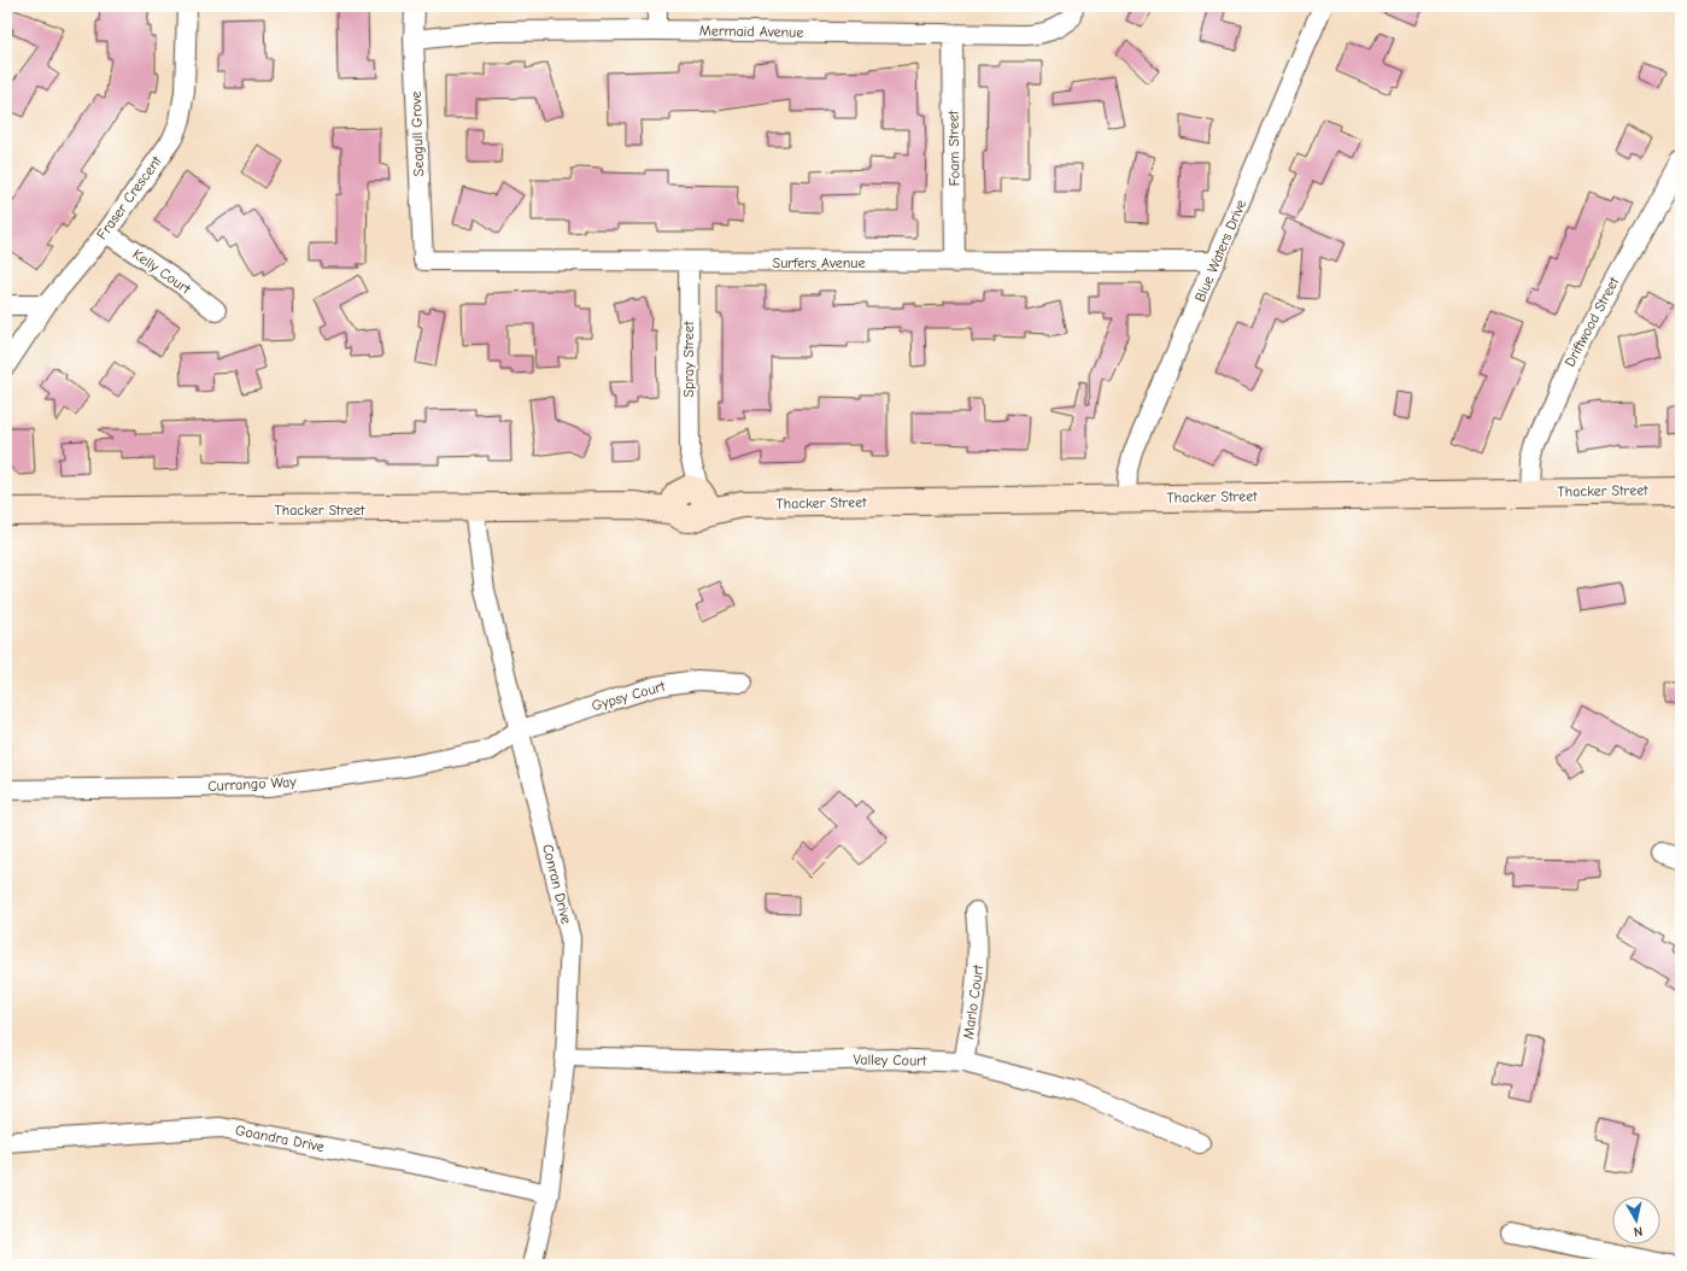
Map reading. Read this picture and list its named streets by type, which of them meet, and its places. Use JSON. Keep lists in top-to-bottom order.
{
  "streets": {
    "street": [
      "Mermaid Avenue",
      "Seagull Grove",
      "Foam Street",
      "Fraser Crescent",
      "Blue Waters Drive",
      "Surfers Avenue",
      "Kelly Court",
      "Driftwood Street",
      "Spray Street",
      "Thacker Street",
      "Gypsy Court",
      "Currango Way",
      "Conran Drive",
      "Marlo Court",
      "Valley Court",
      "Goandra Drive"
    ]
  },
  "crossings": [
    ["Mermaid Avenue", "Seagull Grove"],
    ["Mermaid Avenue", "Foam Street"],
    ["Seagull Grove", "Surfers Avenue"],
    ["Foam Street", "Surfers Avenue"],
    ["Fraser Crescent", "Kelly Court"],
    ["Blue Waters Drive", "Surfers Avenue"],
    ["Blue Waters Drive", "Thacker Street"],
    ["Surfers Avenue", "Spray Street"],
    ["Driftwood Street", "Thacker Street"],
    ["Spray Street", "Thacker Street"],
    ["Thacker Street", "Conran Drive"],
    ["Gypsy Court", "Currango Way"],
    ["Gypsy Court", "Conran Drive"],
    ["Currango Way", "Conran Drive"],
    ["Conran Drive", "Valley Court"],
    ["Conran Drive", "Goandra Drive"],
    ["Marlo Court", "Valley Court"]
  ],
  "north": "bottom"
}
